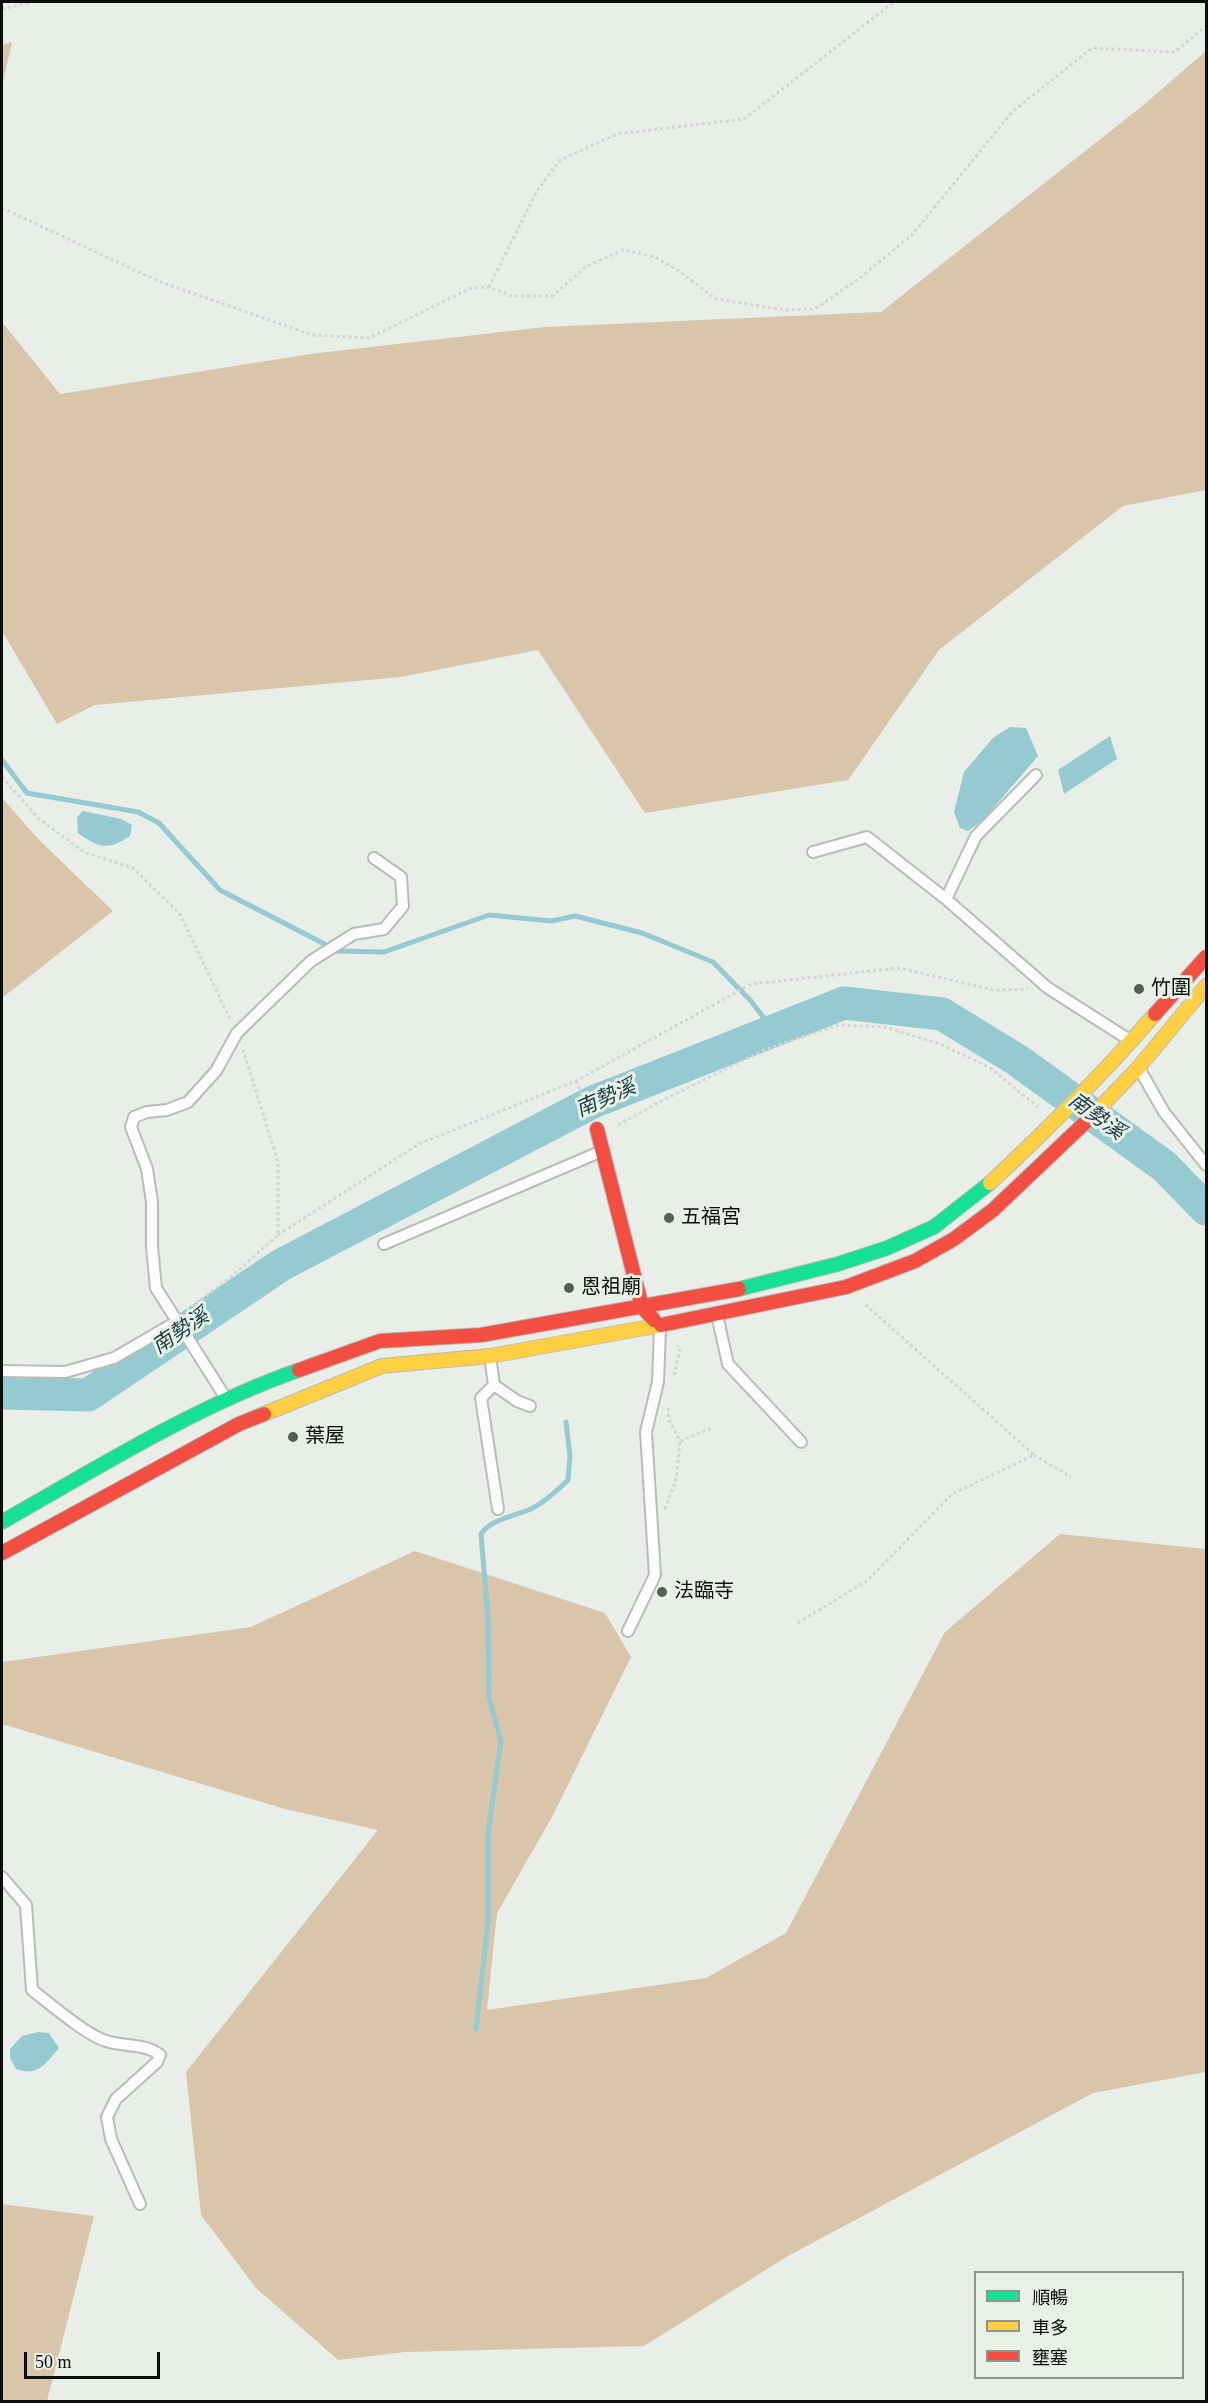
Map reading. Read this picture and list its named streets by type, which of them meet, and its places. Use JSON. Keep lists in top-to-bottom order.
{
  "water": ["南勢溪"],
  "places": [
    "竹圍",
    "五福宮",
    "恩祖廟",
    "葉屋",
    "法臨寺"
  ],
  "legend": ["順暢", "車多", "壅塞"],
  "scale_bar": "50 m"
}
